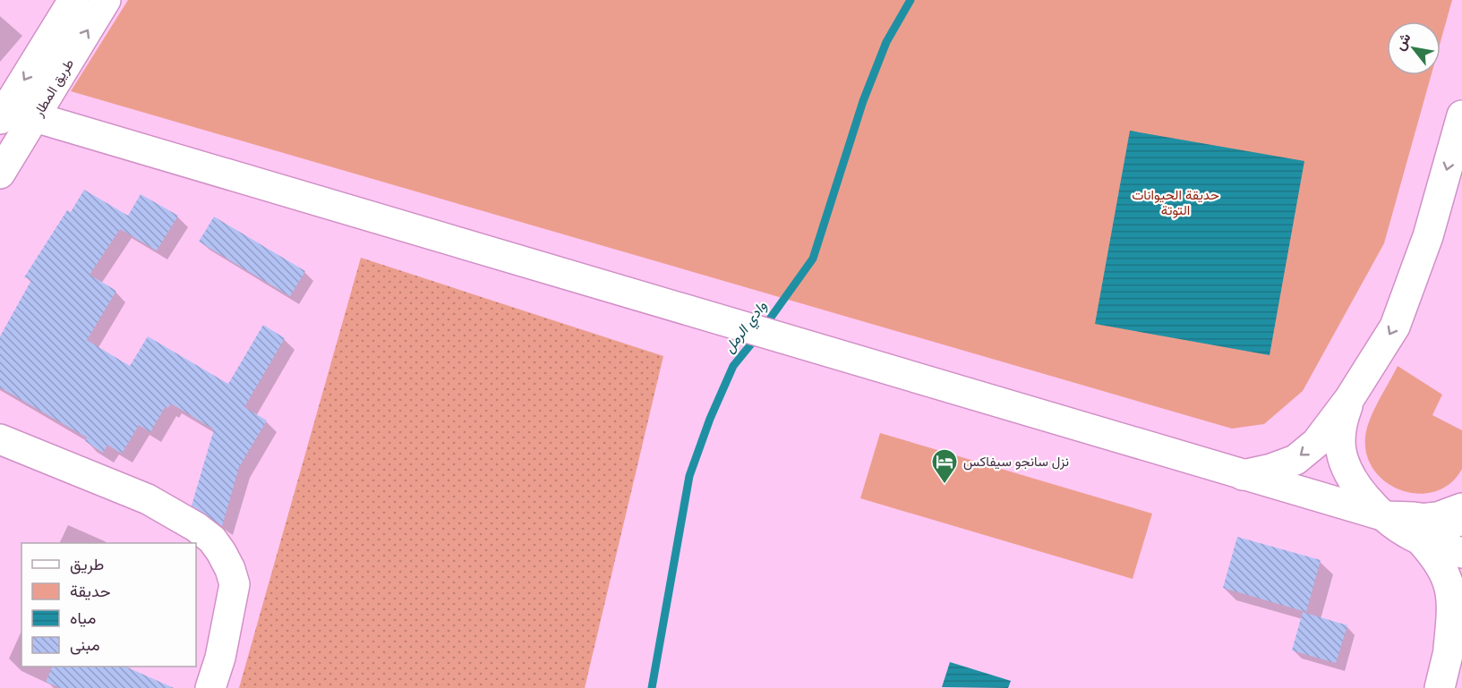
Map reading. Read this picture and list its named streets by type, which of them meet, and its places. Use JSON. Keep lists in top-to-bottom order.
{
  "streets": {
    "street": ["طريق المطار"]
  },
  "water": ["وادي الرمل"],
  "parks": ["حديقة الحيوانات التوتة"],
  "places": {
    "hotel": ["نزل سانجو سيفاكس"]
  },
  "legend": [
    "طريق",
    "حديقة",
    "مياه",
    "مبنى"
  ],
  "north": "top left"
}
